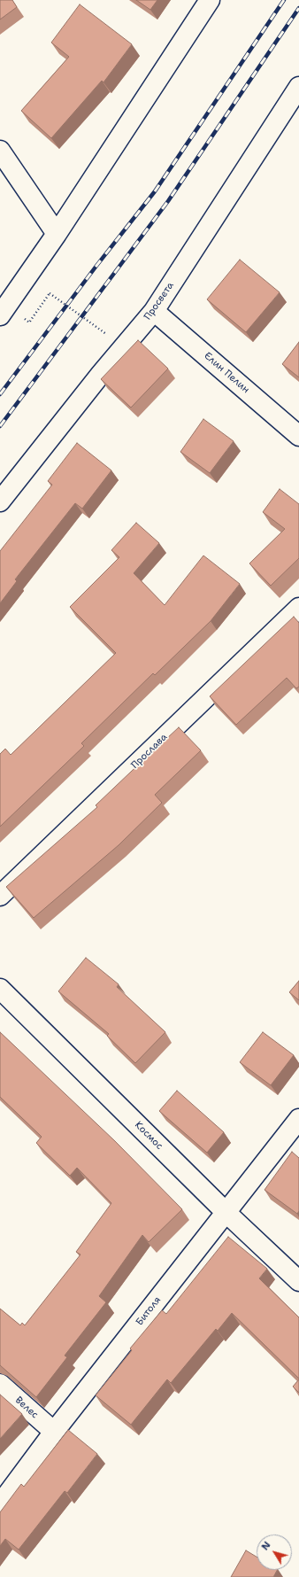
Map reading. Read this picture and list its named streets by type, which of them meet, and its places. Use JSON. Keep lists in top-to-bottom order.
{
  "streets": {
    "street": [
      "Просвета",
      "Елин Пелин",
      "Прослава",
      "Космос",
      "Битоля",
      "Велес"
    ]
  },
  "crossings": [
    ["Просвета", "Елин Пелин"],
    ["Космос", "Битоля"],
    ["Битоля", "Велес"]
  ],
  "north": "top left"
}
